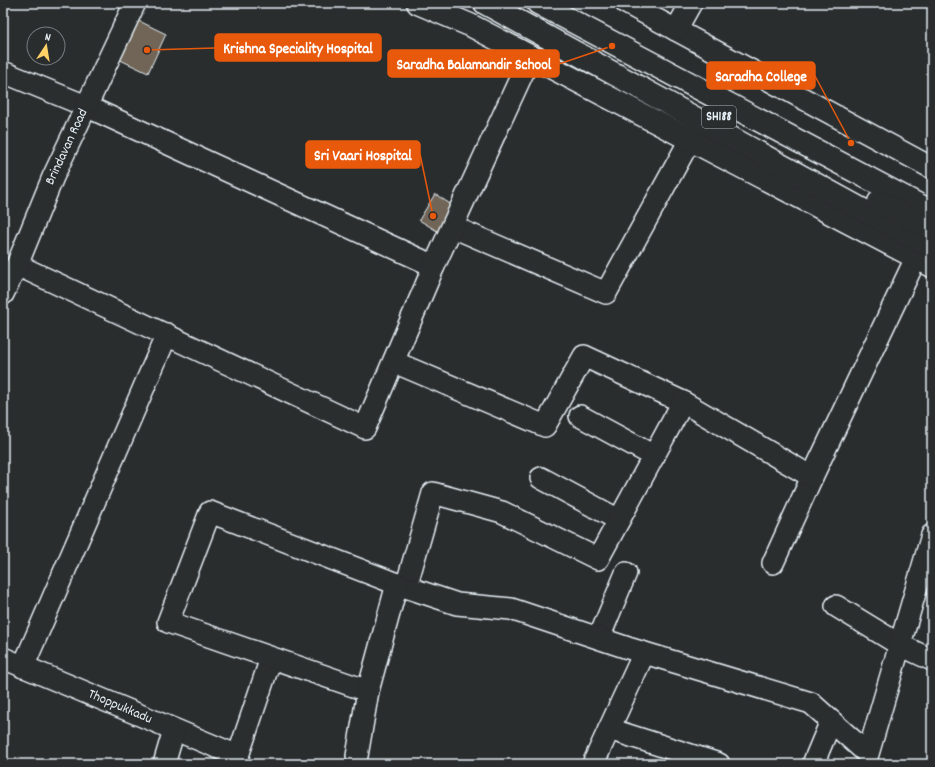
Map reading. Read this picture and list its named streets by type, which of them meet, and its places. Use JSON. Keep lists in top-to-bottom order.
{
  "streets": {
    "main road": ["SH188"],
    "street": ["Brindavan Road", "Thoppukkadu"]
  },
  "places": [
    "Saradha Balamandir School",
    "Krishna Speciality Hospital",
    "Saradha College",
    "Sri Vaari Hospital"
  ],
  "north": "top"
}
